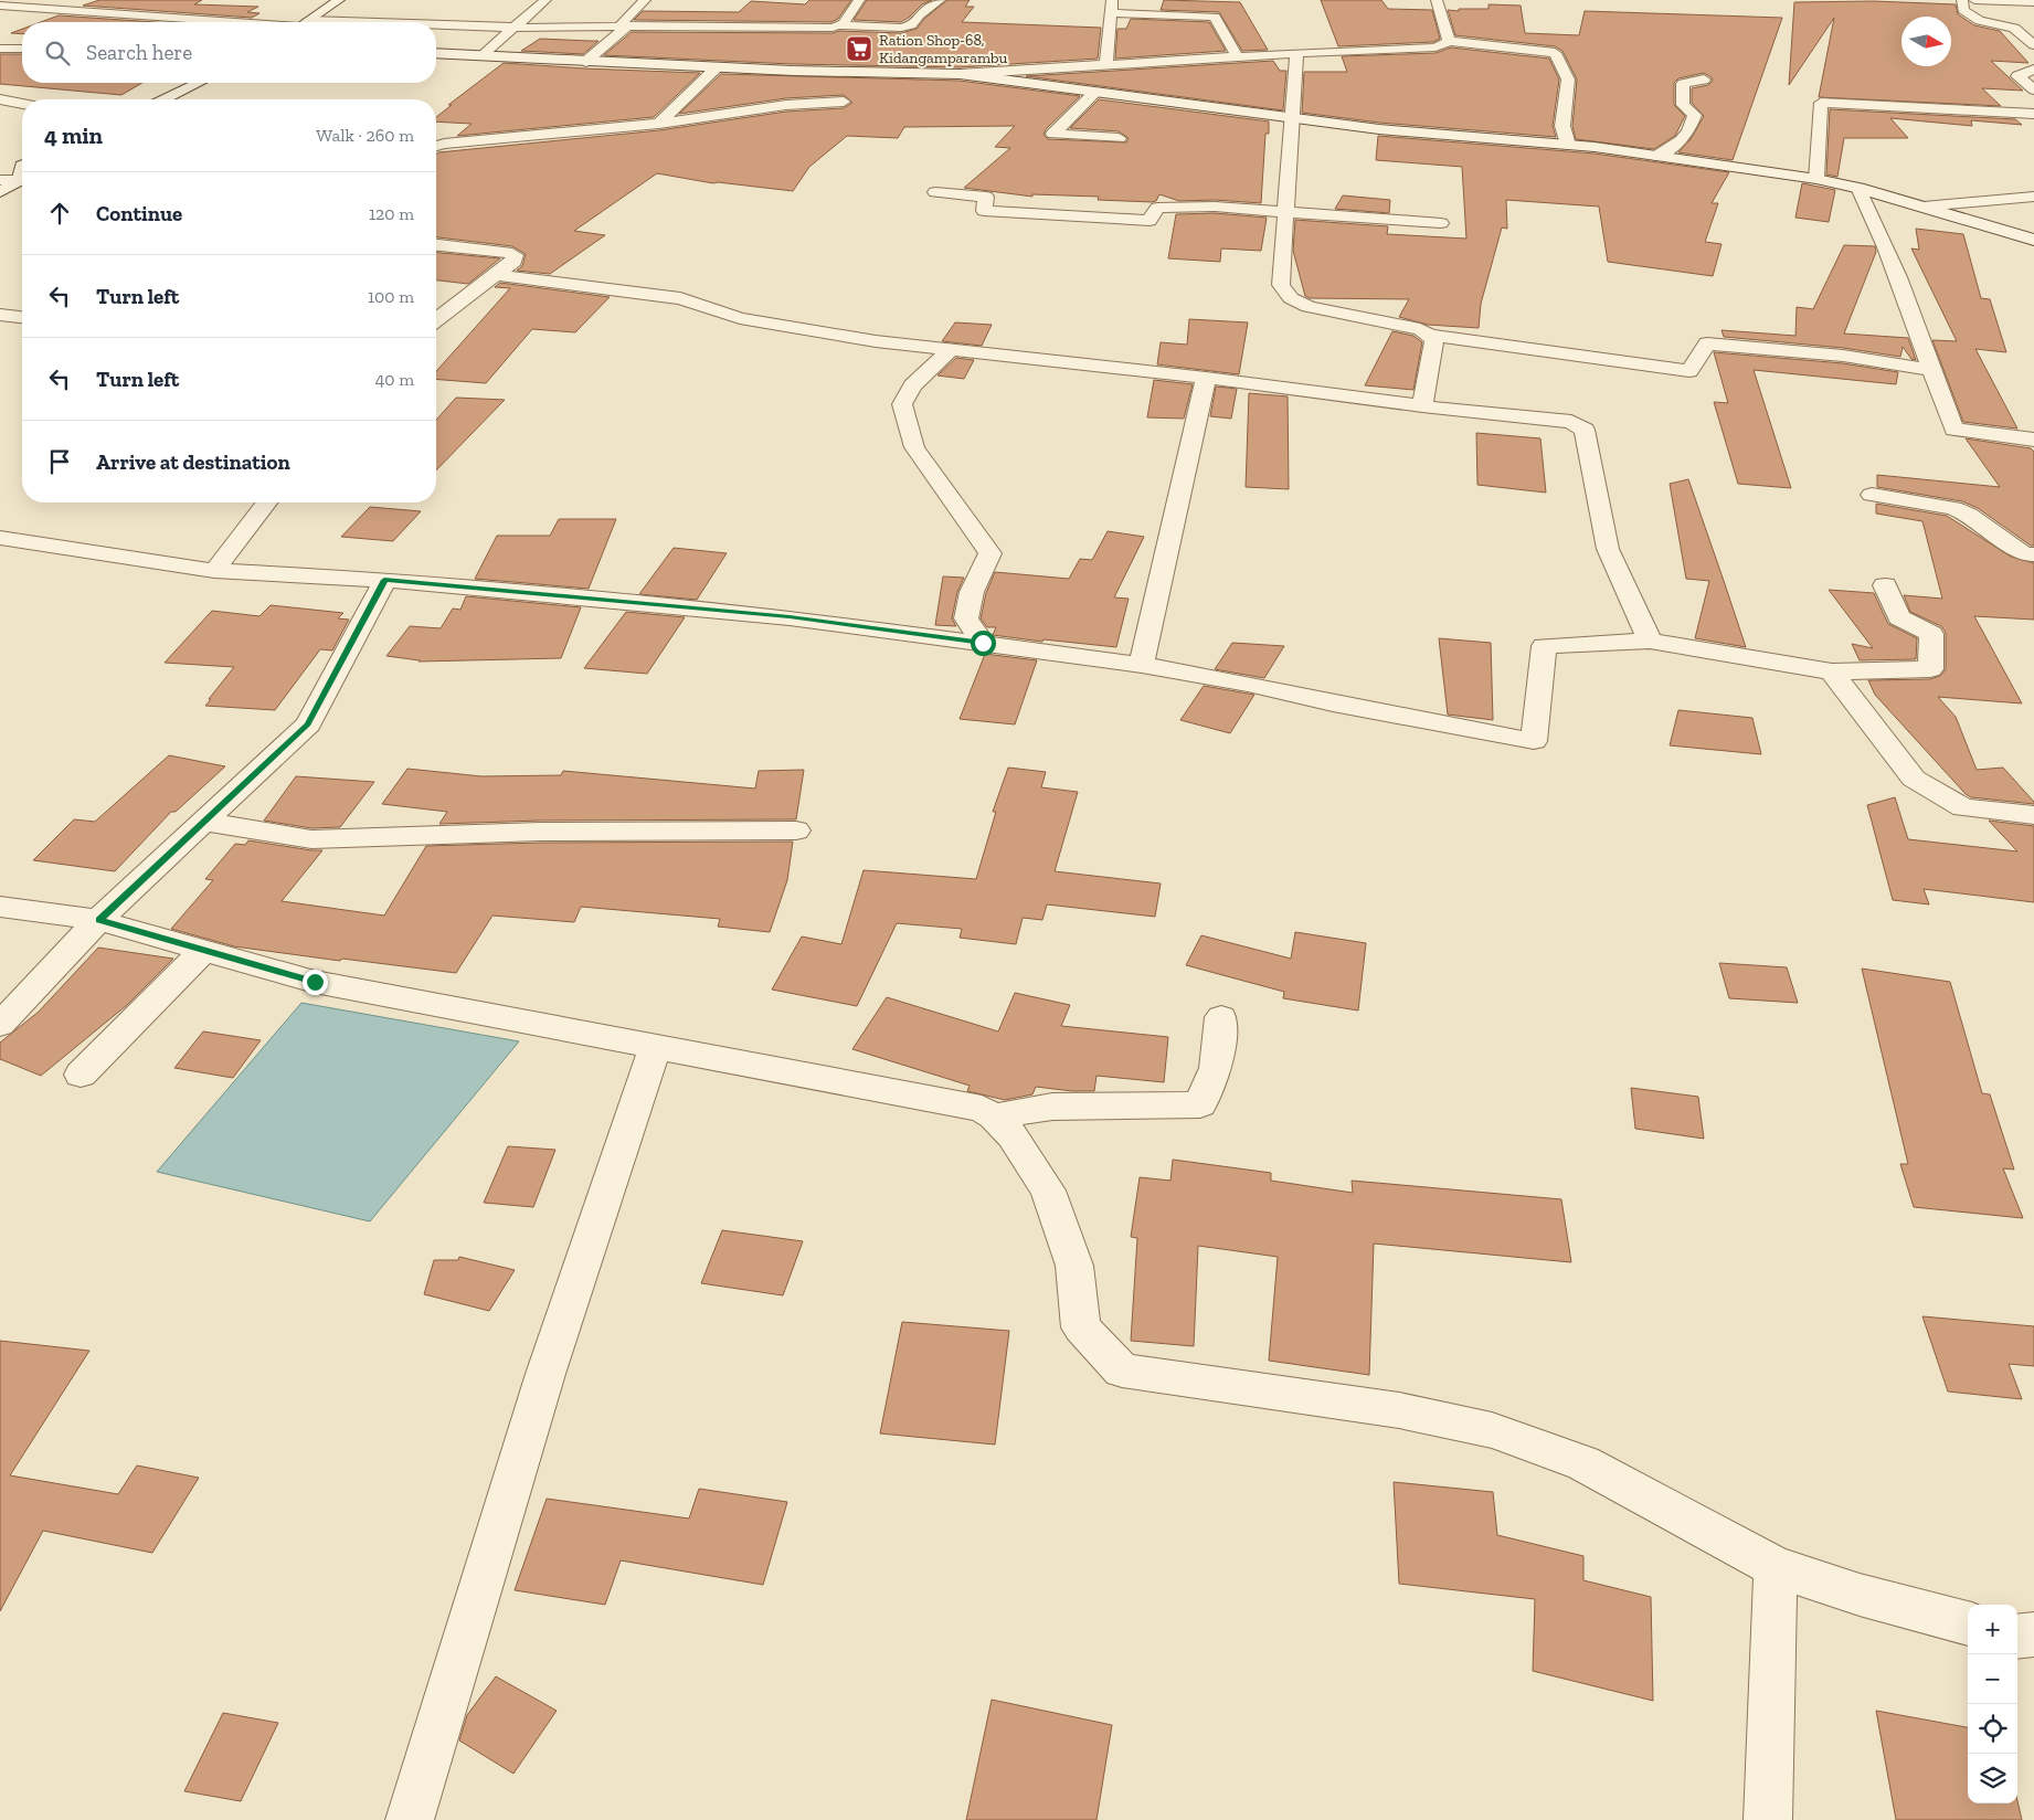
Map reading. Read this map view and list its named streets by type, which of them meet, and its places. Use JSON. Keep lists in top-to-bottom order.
{
  "places": {
    "supermarket": ["Ration Shop-68, Kidangamparambu"]
  },
  "north": "right",
  "page": {
    "search": "Search here",
    "heading": ["4 min", "Walk · 260 m"],
    "list": [
      ["Continue", "120 m"],
      ["Turn left", "100 m"],
      ["Turn left", "40 m"],
      "Arrive at destination"
    ],
    "map_buttons": ["+", "−"]
  }
}
